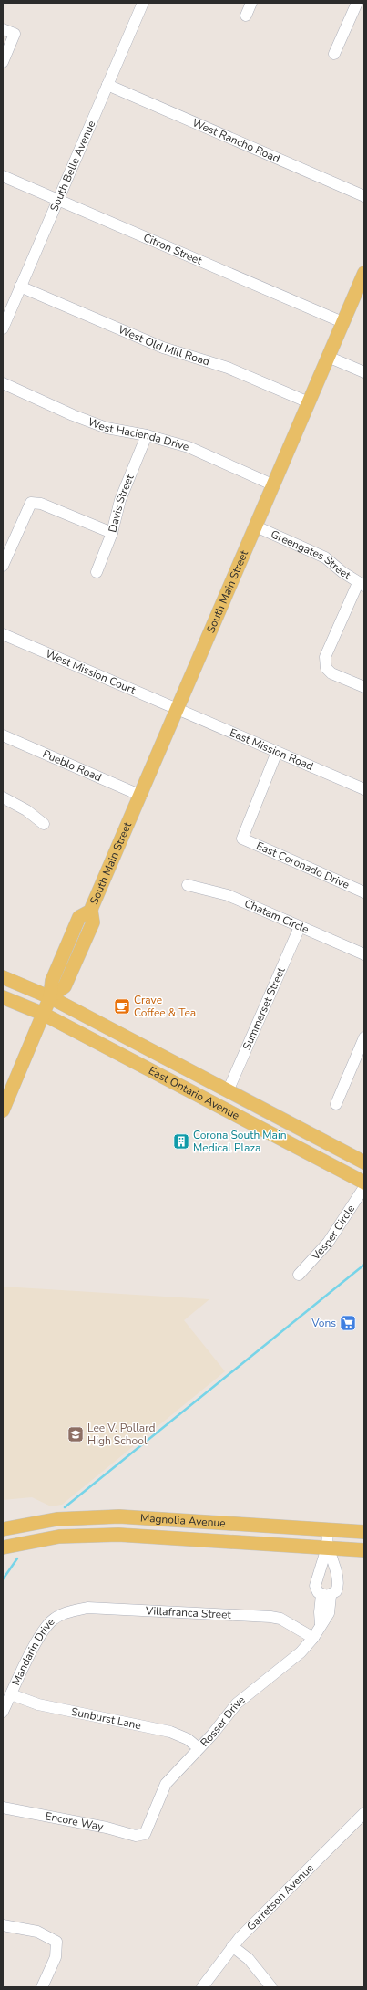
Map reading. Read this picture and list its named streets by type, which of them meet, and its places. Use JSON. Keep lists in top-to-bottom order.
{
  "streets": {
    "main road": ["South Main Street", "East Ontario Avenue", "Magnolia Avenue"],
    "street": [
      "West Rancho Road",
      "South Belle Avenue",
      "Citron Street",
      "West Old Mill Road",
      "West Hacienda Drive",
      "Davis Street",
      "Greengates Street",
      "West Mission Court",
      "East Mission Road",
      "Pueblo Road",
      "East Coronado Drive",
      "Chatam Circle",
      "Summerset Street",
      "Vesper Circle",
      "Villafranca Street",
      "Mandarin Drive",
      "Sunburst Lane",
      "Rosser Drive",
      "Encore Way",
      "Garretson Avenue"
    ]
  },
  "crossings": [
    ["West Rancho Road", "South Belle Avenue"],
    ["South Belle Avenue", "Citron Street"],
    ["South Belle Avenue", "West Old Mill Road"],
    ["Citron Street", "South Main Street"],
    ["West Old Mill Road", "South Main Street"],
    ["West Hacienda Drive", "Davis Street"],
    ["West Hacienda Drive", "South Main Street"],
    ["Greengates Street", "South Main Street"],
    ["South Main Street", "West Mission Court"],
    ["South Main Street", "East Mission Road"],
    ["South Main Street", "Pueblo Road"],
    ["South Main Street", "East Ontario Avenue"],
    ["West Mission Court", "East Mission Road"],
    ["East Mission Road", "East Coronado Drive"],
    ["Chatam Circle", "Summerset Street"],
    ["Summerset Street", "East Ontario Avenue"],
    ["Magnolia Avenue", "Rosser Drive"],
    ["Villafranca Street", "Mandarin Drive"],
    ["Villafranca Street", "Rosser Drive"],
    ["Mandarin Drive", "Sunburst Lane"],
    ["Sunburst Lane", "Rosser Drive"],
    ["Rosser Drive", "Encore Way"]
  ],
  "places": {
    "cafe": ["Crave Coffee & Tea"],
    "building": ["Corona South Main Medical Plaza"],
    "supermarket": ["Vons"],
    "school or university": ["Lee V. Pollard High School"]
  }
}
